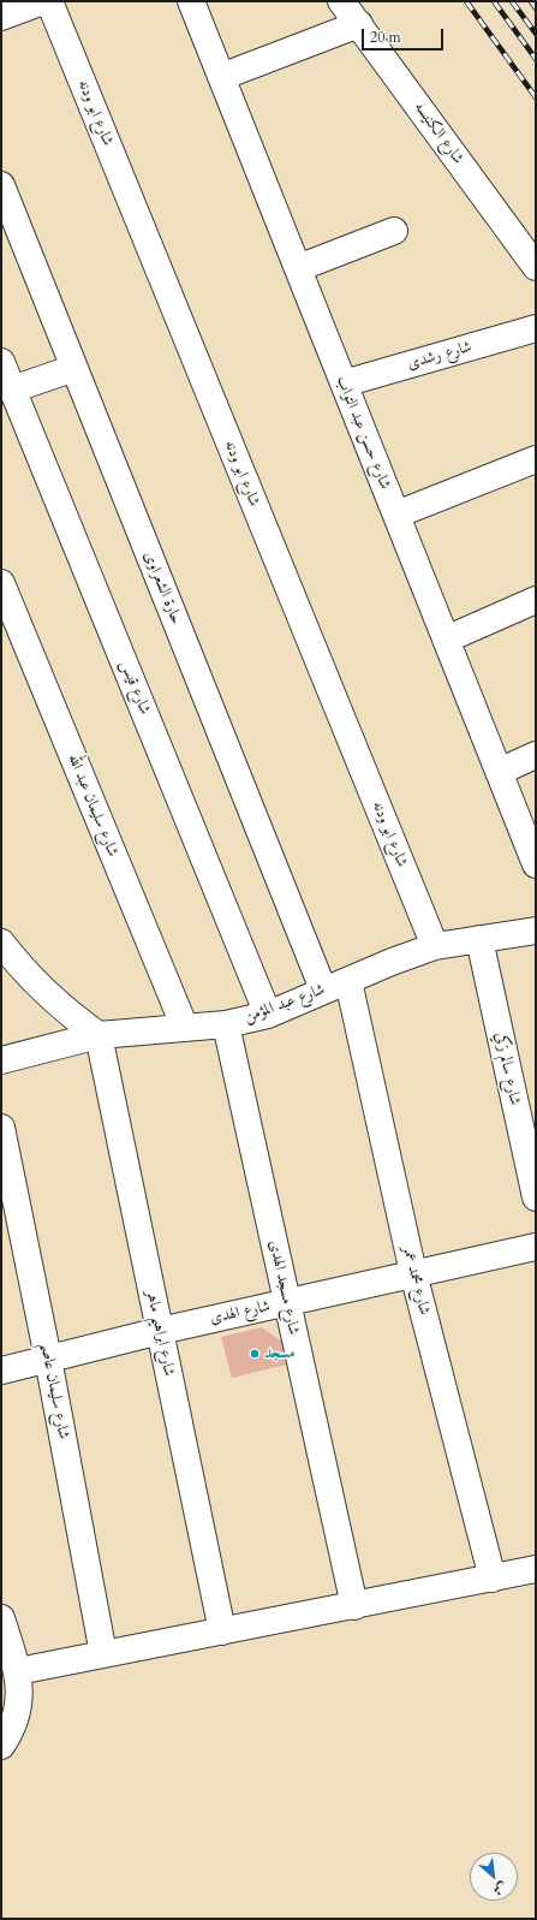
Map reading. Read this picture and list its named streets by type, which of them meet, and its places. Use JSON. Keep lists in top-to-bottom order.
{
  "streets": {
    "street": [
      "شارع ابو ودنه",
      "شارع الكنيسه",
      "شارع رشدى",
      "شارع حسن عبد التواب",
      "حارة الشعراوى",
      "شارع قيس",
      "شارع سليمان عبد الله",
      "شارع عبد المؤمن",
      "شارع سالم زكي",
      "شارع محمد عمر",
      "شارع مسجد الهدى",
      "شارع الهدى",
      "شارع ابراهيم ماهر",
      "شارع سليمان عاصم"
    ]
  },
  "crossings": [
    ["شارع ابو ودنه", "شارع عبد المؤمن"],
    ["شارع رشدى", "شارع حسن عبد التواب"],
    ["حارة الشعراوى", "شارع عبد المؤمن"],
    ["شارع قيس", "شارع عبد المؤمن"],
    ["شارع سليمان عبد الله", "شارع عبد المؤمن"],
    ["شارع عبد المؤمن", "شارع سالم زكي"],
    ["شارع عبد المؤمن", "شارع محمد عمر"],
    ["شارع عبد المؤمن", "شارع مسجد الهدى"],
    ["شارع عبد المؤمن", "شارع ابراهيم ماهر"],
    ["شارع محمد عمر", "شارع الهدى"],
    ["شارع مسجد الهدى", "شارع الهدى"],
    ["شارع الهدى", "شارع ابراهيم ماهر"],
    ["شارع الهدى", "شارع سليمان عاصم"]
  ],
  "places": ["مسجد"],
  "scale_bar": "20 m",
  "north": "bottom right"
}
